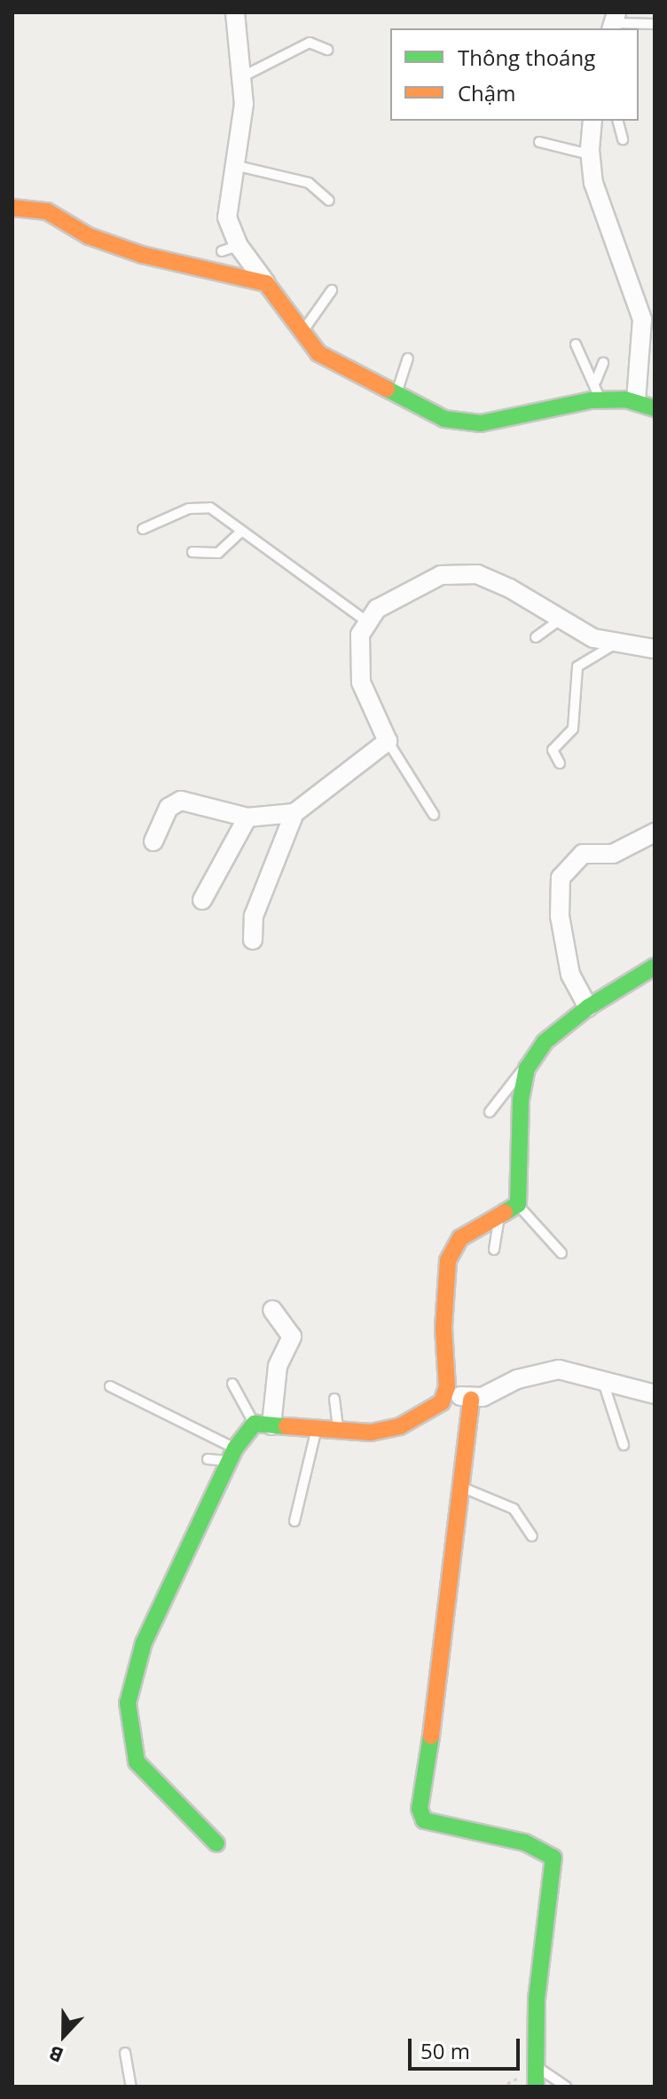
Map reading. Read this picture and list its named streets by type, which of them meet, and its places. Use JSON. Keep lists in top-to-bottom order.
{
  "legend": ["Thông thoáng", "Chậm"],
  "scale_bar": "50 m",
  "north": "bottom"
}
